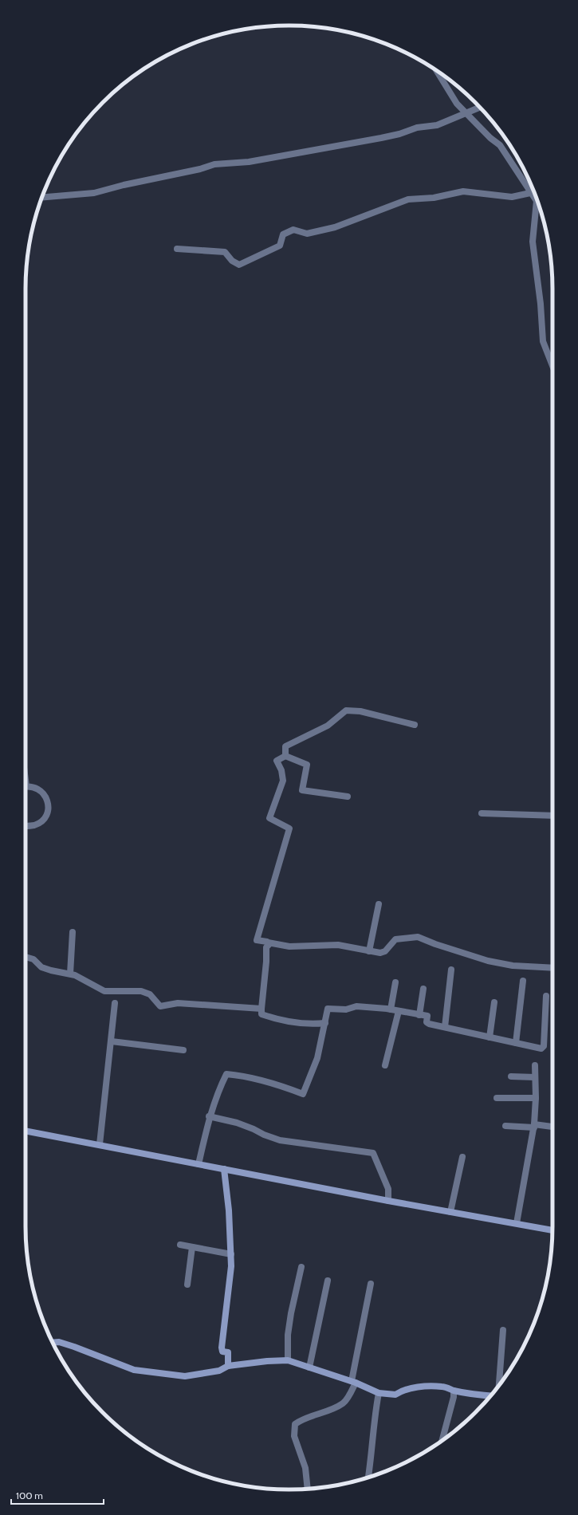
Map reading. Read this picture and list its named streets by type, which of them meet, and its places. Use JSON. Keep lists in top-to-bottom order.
{
  "scale_bar": "100 m"
}
